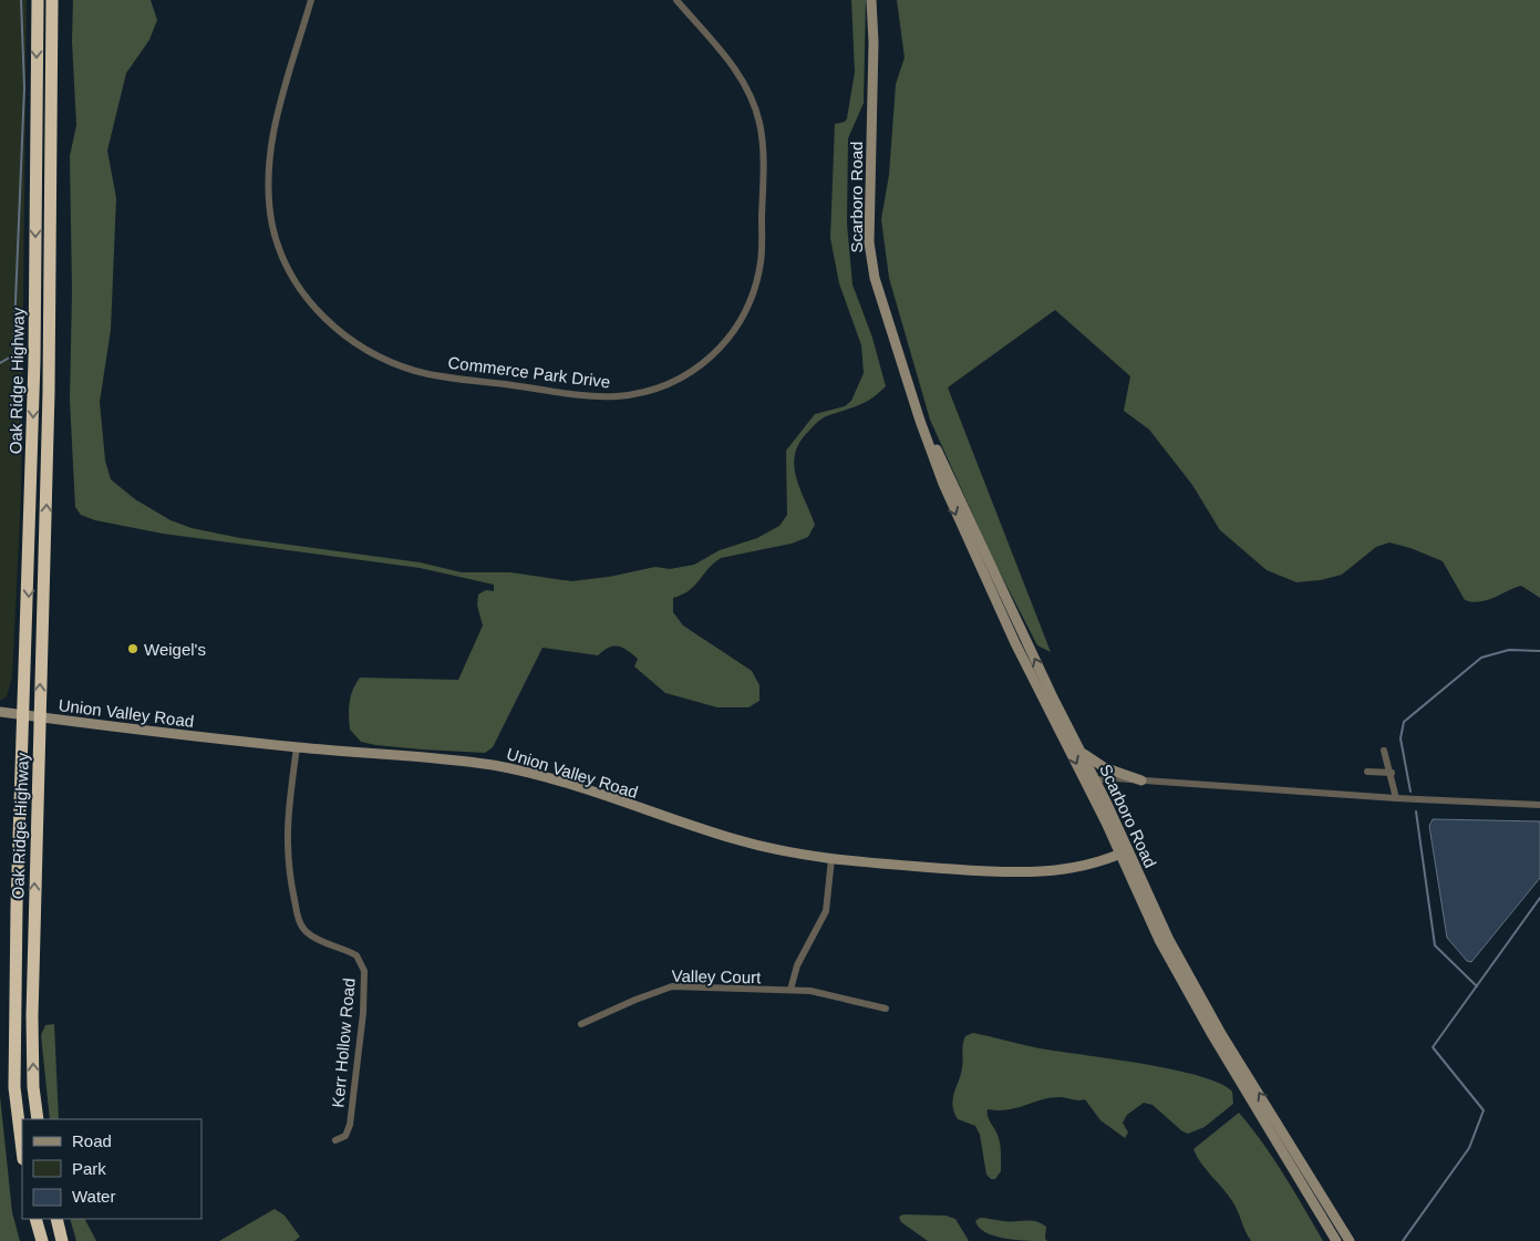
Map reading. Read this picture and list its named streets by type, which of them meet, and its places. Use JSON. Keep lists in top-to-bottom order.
{
  "streets": {
    "highway": ["Oak Ridge Highway"],
    "main road": ["Scarboro Road", "Union Valley Road"],
    "street": ["Commerce Park Drive", "Valley Court", "Kerr Hollow Road"]
  },
  "crossings": [
    ["Scarboro Road", "Union Valley Road"],
    ["Oak Ridge Highway", "Union Valley Road"],
    ["Union Valley Road", "Kerr Hollow Road"]
  ],
  "places": ["Weigel's"],
  "legend": ["Road", "Park", "Water"]
}
